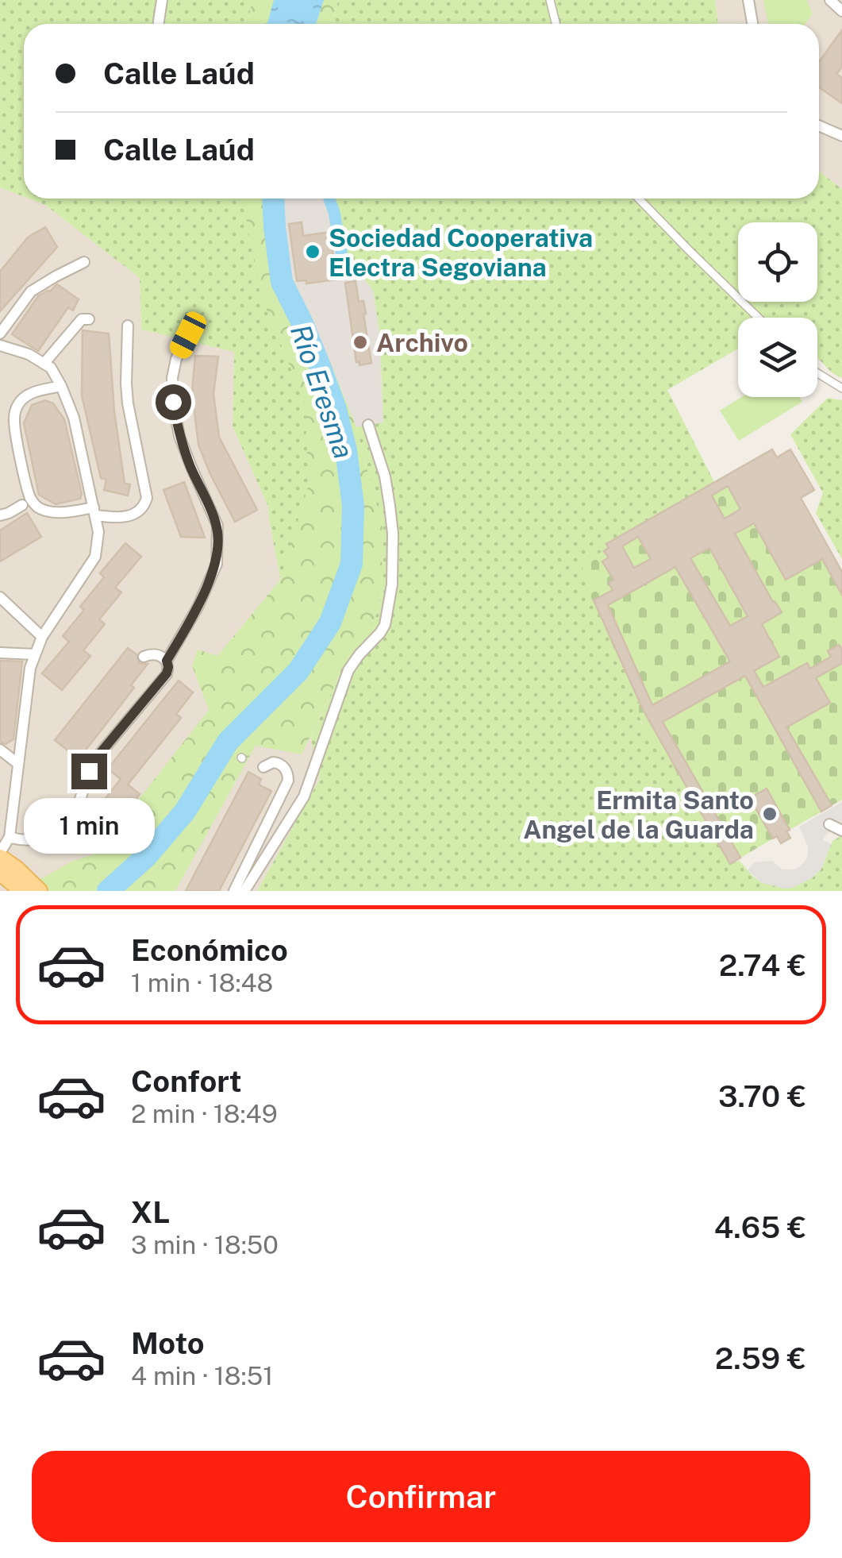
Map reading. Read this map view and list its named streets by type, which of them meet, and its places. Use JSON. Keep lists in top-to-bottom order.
{
  "water": ["Río Eresma"],
  "places": ["Sociedad Cooperativa Electra Segoviana", "Archivo", "Ermita Santo Angel de la Guarda"],
  "page": {
    "banner": ["Calle Laúd", "Calle Laúd"],
    "bubble": "1 min",
    "list": [
      {
        "name": "Económico",
        "note": "1 min · 18:48",
        "value": "2.74 €"
      },
      {
        "name": "Confort",
        "note": "2 min · 18:49",
        "value": "3.70 €"
      },
      {
        "name": "XL",
        "note": "3 min · 18:50",
        "value": "4.65 €"
      },
      {
        "name": "Moto",
        "note": "4 min · 18:51",
        "value": "2.59 €"
      }
    ],
    "buttons": "Confirmar"
  }
}
